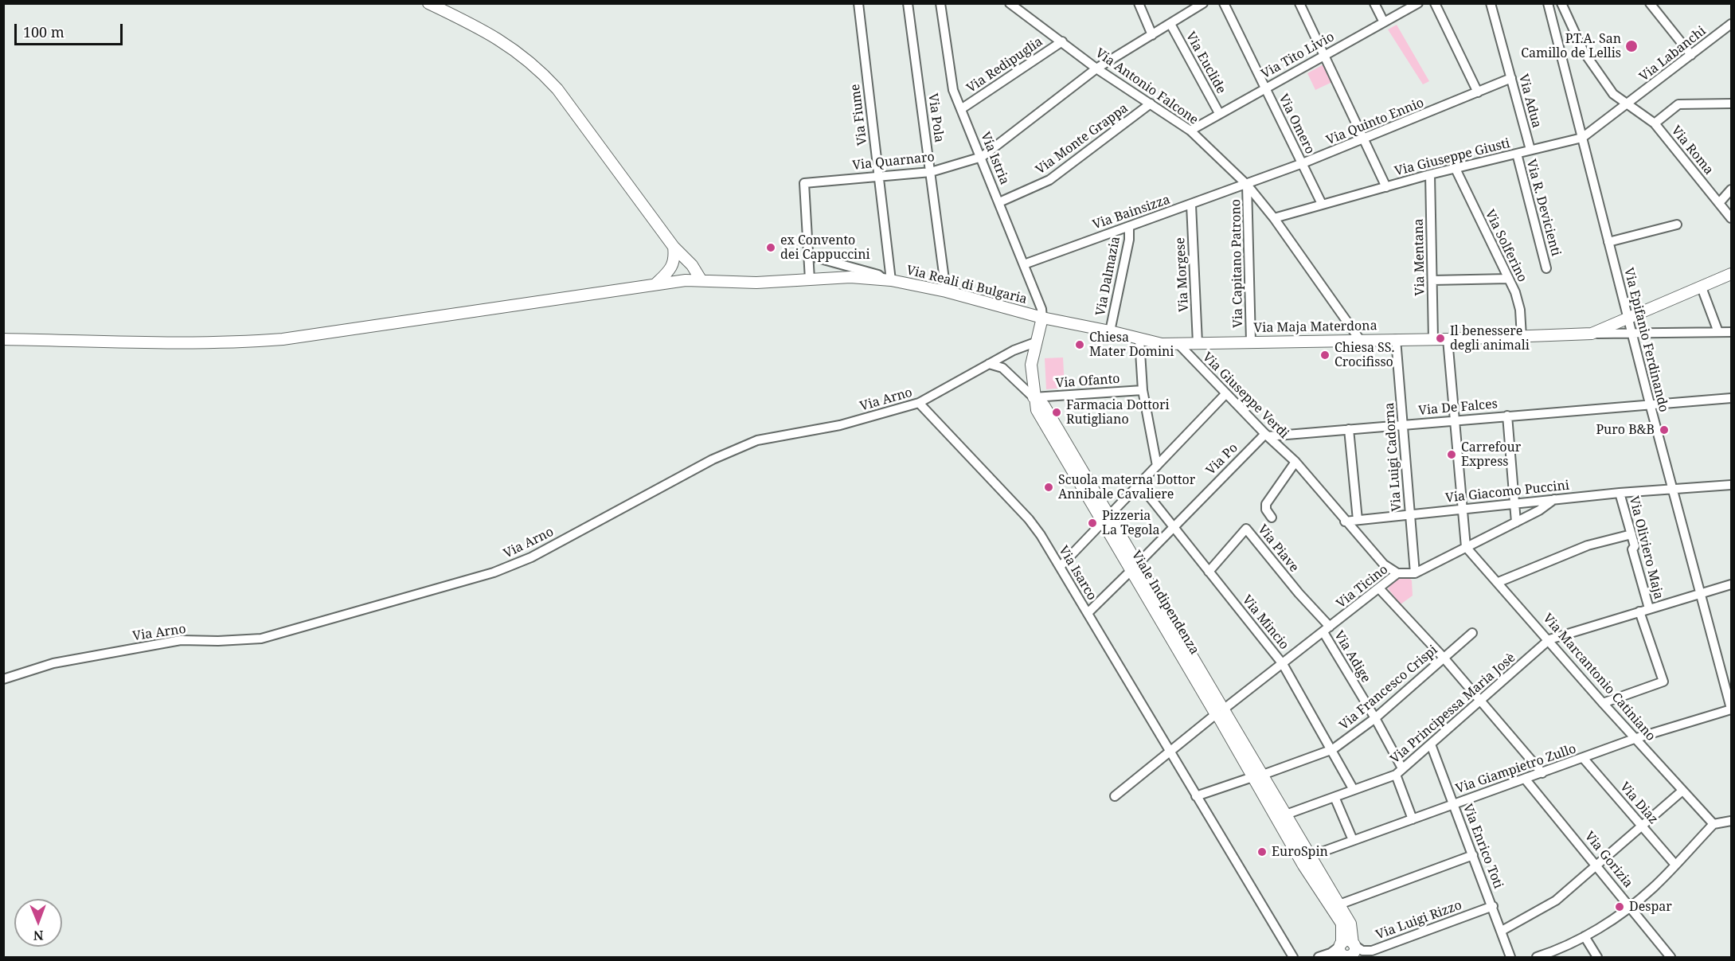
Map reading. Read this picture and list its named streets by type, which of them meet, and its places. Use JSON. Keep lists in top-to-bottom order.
{
  "streets": {
    "main road": ["Via Reali di Bulgaria", "Via Maja Materdona", "Viale Indipendenza"],
    "street": [
      "Via Labanchi",
      "Via Tito Livio",
      "Via Euclide",
      "Via Redipuglia",
      "Via Antonio Falcone",
      "Via Adua",
      "Via Fiume",
      "Via Pola",
      "Via Quinto Ennio",
      "Via Omero",
      "Via Monte Grappa",
      "Via Roma",
      "Via Giuseppe Giusti",
      "Via Istria",
      "Via Quarnaro",
      "Via R. Devicienti",
      "Via Bainsizza",
      "Via Solferino",
      "Via Mentana",
      "Via Capitano Patrono",
      "Via Morgese",
      "Via Dalmazia",
      "Via Epifanio Ferdinando",
      "Via Ofanto",
      "Via Giuseppe Verdi",
      "Via Arno",
      "Via De Falces",
      "Via Luigi Cadorna",
      "Via Po",
      "Via Giacomo Puccini",
      "Via Oliviero Maja",
      "Via Piave",
      "Via Isarco",
      "Via Ticino",
      "Via Mincio",
      "Via Adige",
      "Via Marcantonio Catiniano",
      "Via Francesco Crispi",
      "Via Principessa Maria Josè",
      "Via Giampietro Zullo",
      "Via Diaz",
      "Via Enrico Toti",
      "Via Gorizia",
      "Via Luigi Rizzo"
    ]
  },
  "crossings": [
    ["Via Labanchi", "Via Roma"],
    ["Via Labanchi", "Via Giuseppe Giusti"],
    ["Via Tito Livio", "Via Euclide"],
    ["Via Tito Livio", "Via Antonio Falcone"],
    ["Via Tito Livio", "Via Omero"],
    ["Via Euclide", "Via Quarnaro"],
    ["Via Redipuglia", "Via Antonio Falcone"],
    ["Via Redipuglia", "Via Istria"],
    ["Via Antonio Falcone", "Via Quinto Ennio"],
    ["Via Antonio Falcone", "Via Monte Grappa"],
    ["Via Antonio Falcone", "Via Giuseppe Giusti"],
    ["Via Antonio Falcone", "Via Quarnaro"],
    ["Via Antonio Falcone", "Via Bainsizza"],
    ["Via Antonio Falcone", "Via Capitano Patrono"],
    ["Via Antonio Falcone", "Via Maja Materdona"],
    ["Via Adua", "Via Quinto Ennio"],
    ["Via Adua", "Via Giuseppe Giusti"],
    ["Via Fiume", "Via Quarnaro"],
    ["Via Fiume", "Via Reali di Bulgaria"],
    ["Via Pola", "Via Quarnaro"],
    ["Via Pola", "Via Reali di Bulgaria"],
    ["Via Quinto Ennio", "Via Omero"],
    ["Via Quinto Ennio", "Via Bainsizza"],
    ["Via Quinto Ennio", "Via Capitano Patrono"],
    ["Via Omero", "Via Giuseppe Giusti"],
    ["Via Monte Grappa", "Via Istria"],
    ["Via Roma", "Via Giuseppe Giusti"],
    ["Via Giuseppe Giusti", "Via R. Devicienti"],
    ["Via Giuseppe Giusti", "Via Solferino"],
    ["Via Giuseppe Giusti", "Via Mentana"],
    ["Via Giuseppe Giusti", "Via Epifanio Ferdinando"],
    ["Via Istria", "Via Quarnaro"],
    ["Via Istria", "Via Bainsizza"],
    ["Via Istria", "Via Reali di Bulgaria"],
    ["Via Istria", "Via Maja Materdona"],
    ["Via Istria", "Viale Indipendenza"],
    ["Via Quarnaro", "Via Reali di Bulgaria"],
    ["Via Bainsizza", "Via Capitano Patrono"],
    ["Via Bainsizza", "Via Morgese"],
    ["Via Bainsizza", "Via Dalmazia"],
    ["Via Solferino", "Via Maja Materdona"],
    ["Via Mentana", "Via Maja Materdona"],
    ["Via Capitano Patrono", "Via Maja Materdona"],
    ["Via Morgese", "Via Maja Materdona"],
    ["Via Dalmazia", "Via Maja Materdona"],
    ["Via Reali di Bulgaria", "Via Maja Materdona"],
    ["Via Reali di Bulgaria", "Viale Indipendenza"],
    ["Via Maja Materdona", "Via Epifanio Ferdinando"],
    ["Via Maja Materdona", "Via Giuseppe Verdi"],
    ["Via Maja Materdona", "Via Luigi Cadorna"],
    ["Via Maja Materdona", "Viale Indipendenza"],
    ["Via Epifanio Ferdinando", "Via De Falces"],
    ["Via Epifanio Ferdinando", "Via Giacomo Puccini"],
    ["Via Epifanio Ferdinando", "Via Giampietro Zullo"],
    ["Via Ofanto", "Viale Indipendenza"],
    ["Via Giuseppe Verdi", "Via De Falces"],
    ["Via Giuseppe Verdi", "Via Po"],
    ["Via Giuseppe Verdi", "Via Giacomo Puccini"],
    ["Via Giuseppe Verdi", "Via Ticino"],
    ["Via Arno", "Via Isarco"],
    ["Via Arno", "Viale Indipendenza"],
    ["Via De Falces", "Via Luigi Cadorna"],
    ["Via De Falces", "Via Po"],
    ["Via Luigi Cadorna", "Via Giacomo Puccini"],
    ["Via Luigi Cadorna", "Via Ticino"],
    ["Via Po", "Via Isarco"],
    ["Via Po", "Viale Indipendenza"],
    ["Via Po", "Via Mincio"],
    ["Via Giacomo Puccini", "Via Oliviero Maja"],
    ["Via Giacomo Puccini", "Via Ticino"],
    ["Via Piave", "Via Ticino"],
    ["Via Piave", "Via Mincio"],
    ["Via Piave", "Via Adige"],
    ["Via Isarco", "Via Ticino"],
    ["Via Isarco", "Via Francesco Crispi"],
    ["Via Ticino", "Viale Indipendenza"],
    ["Via Ticino", "Via Mincio"],
    ["Via Ticino", "Via Adige"],
    ["Via Ticino", "Via Marcantonio Catiniano"],
    ["Viale Indipendenza", "Via Francesco Crispi"],
    ["Viale Indipendenza", "Via Principessa Maria Josè"],
    ["Viale Indipendenza", "Via Giampietro Zullo"],
    ["Viale Indipendenza", "Via Luigi Rizzo"],
    ["Via Mincio", "Via Francesco Crispi"],
    ["Via Mincio", "Via Principessa Maria Josè"],
    ["Via Adige", "Via Francesco Crispi"],
    ["Via Adige", "Via Principessa Maria Josè"],
    ["Via Adige", "Via Giampietro Zullo"],
    ["Via Marcantonio Catiniano", "Via Principessa Maria Josè"],
    ["Via Marcantonio Catiniano", "Via Giampietro Zullo"],
    ["Via Principessa Maria Josè", "Via Enrico Toti"],
    ["Via Giampietro Zullo", "Via Diaz"],
    ["Via Giampietro Zullo", "Via Enrico Toti"],
    ["Via Giampietro Zullo", "Via Gorizia"],
    ["Via Enrico Toti", "Via Luigi Rizzo"]
  ],
  "places": [
    "P.T.A. San Camillo de Lellis",
    "ex Convento dei Cappuccini",
    "Il benessere degli animali",
    "Chiesa Mater Domini",
    "Chiesa SS. Crocifisso",
    "Farmacia Dottori Rutigliano",
    "Puro B&B",
    "Carrefour Express",
    "Scuola materna Dottor Annibale Cavaliere",
    "Pizzeria La Tegola",
    "EuroSpin",
    "Despar"
  ],
  "scale_bar": "100 m",
  "north": "bottom"
}
